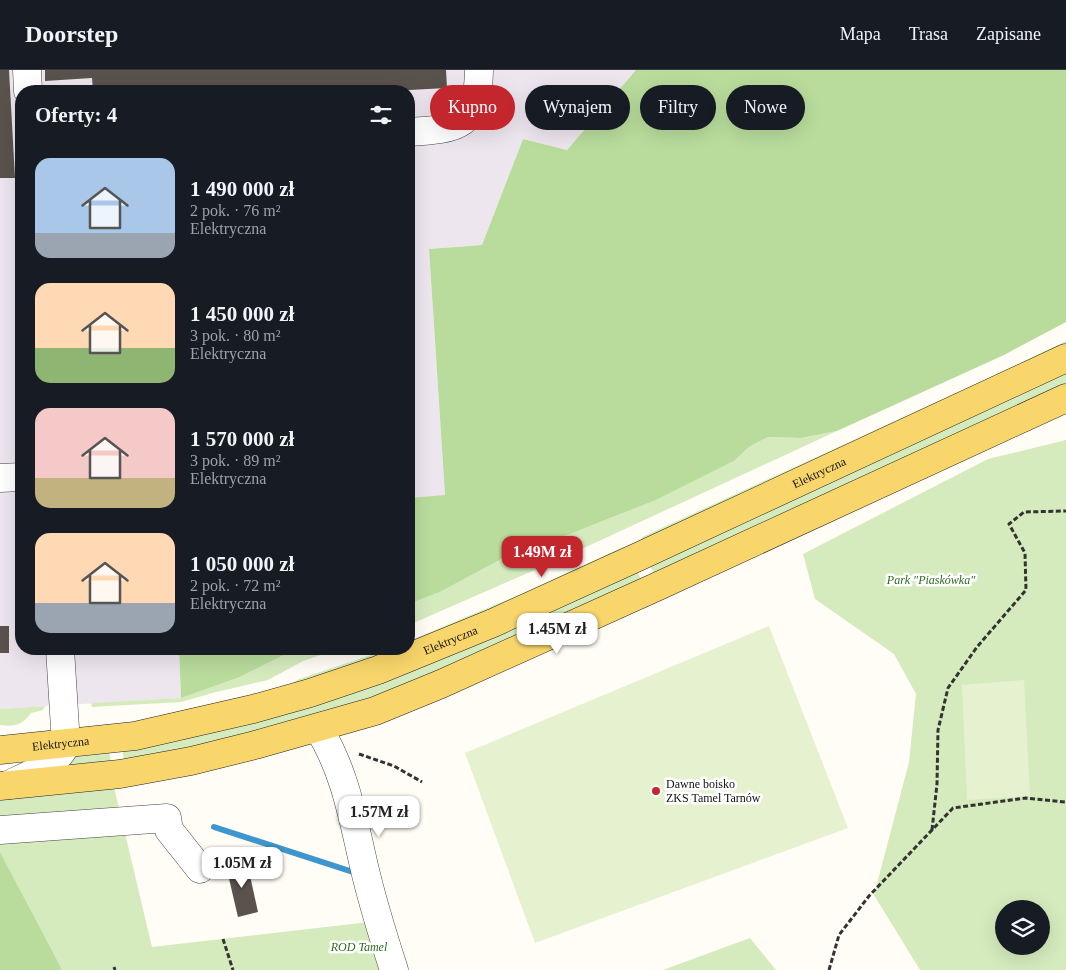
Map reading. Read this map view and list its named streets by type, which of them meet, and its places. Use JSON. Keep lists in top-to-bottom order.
{
  "streets": {
    "main road": ["Elektryczna"]
  },
  "parks": ["Park \"Piaskówka\"", "ROD Tamel"],
  "places": ["Dawne boisko ZKS Tamel Tarnów"],
  "page": {
    "header": "Doorstep",
    "nav": ["Mapa", "Trasa", "Zapisane"],
    "chip": [
      "Kupno",
      "Wynajem",
      "Filtry",
      "Nowe"
    ],
    "heading": "Oferty: 4",
    "list": [
      {
        "name": "1 490 000 zł",
        "note": "2 pok. · 76 m² · Elektryczna"
      },
      {
        "name": "1 450 000 zł",
        "note": "3 pok. · 80 m² · Elektryczna"
      },
      {
        "name": "1 570 000 zł",
        "note": "3 pok. · 89 m² · Elektryczna"
      },
      {
        "name": "1 050 000 zł",
        "note": "2 pok. · 72 m² · Elektryczna"
      }
    ],
    "price": [
      "1.49M zł",
      "1.45M zł",
      "1.57M zł",
      "1.05M zł"
    ]
  }
}
